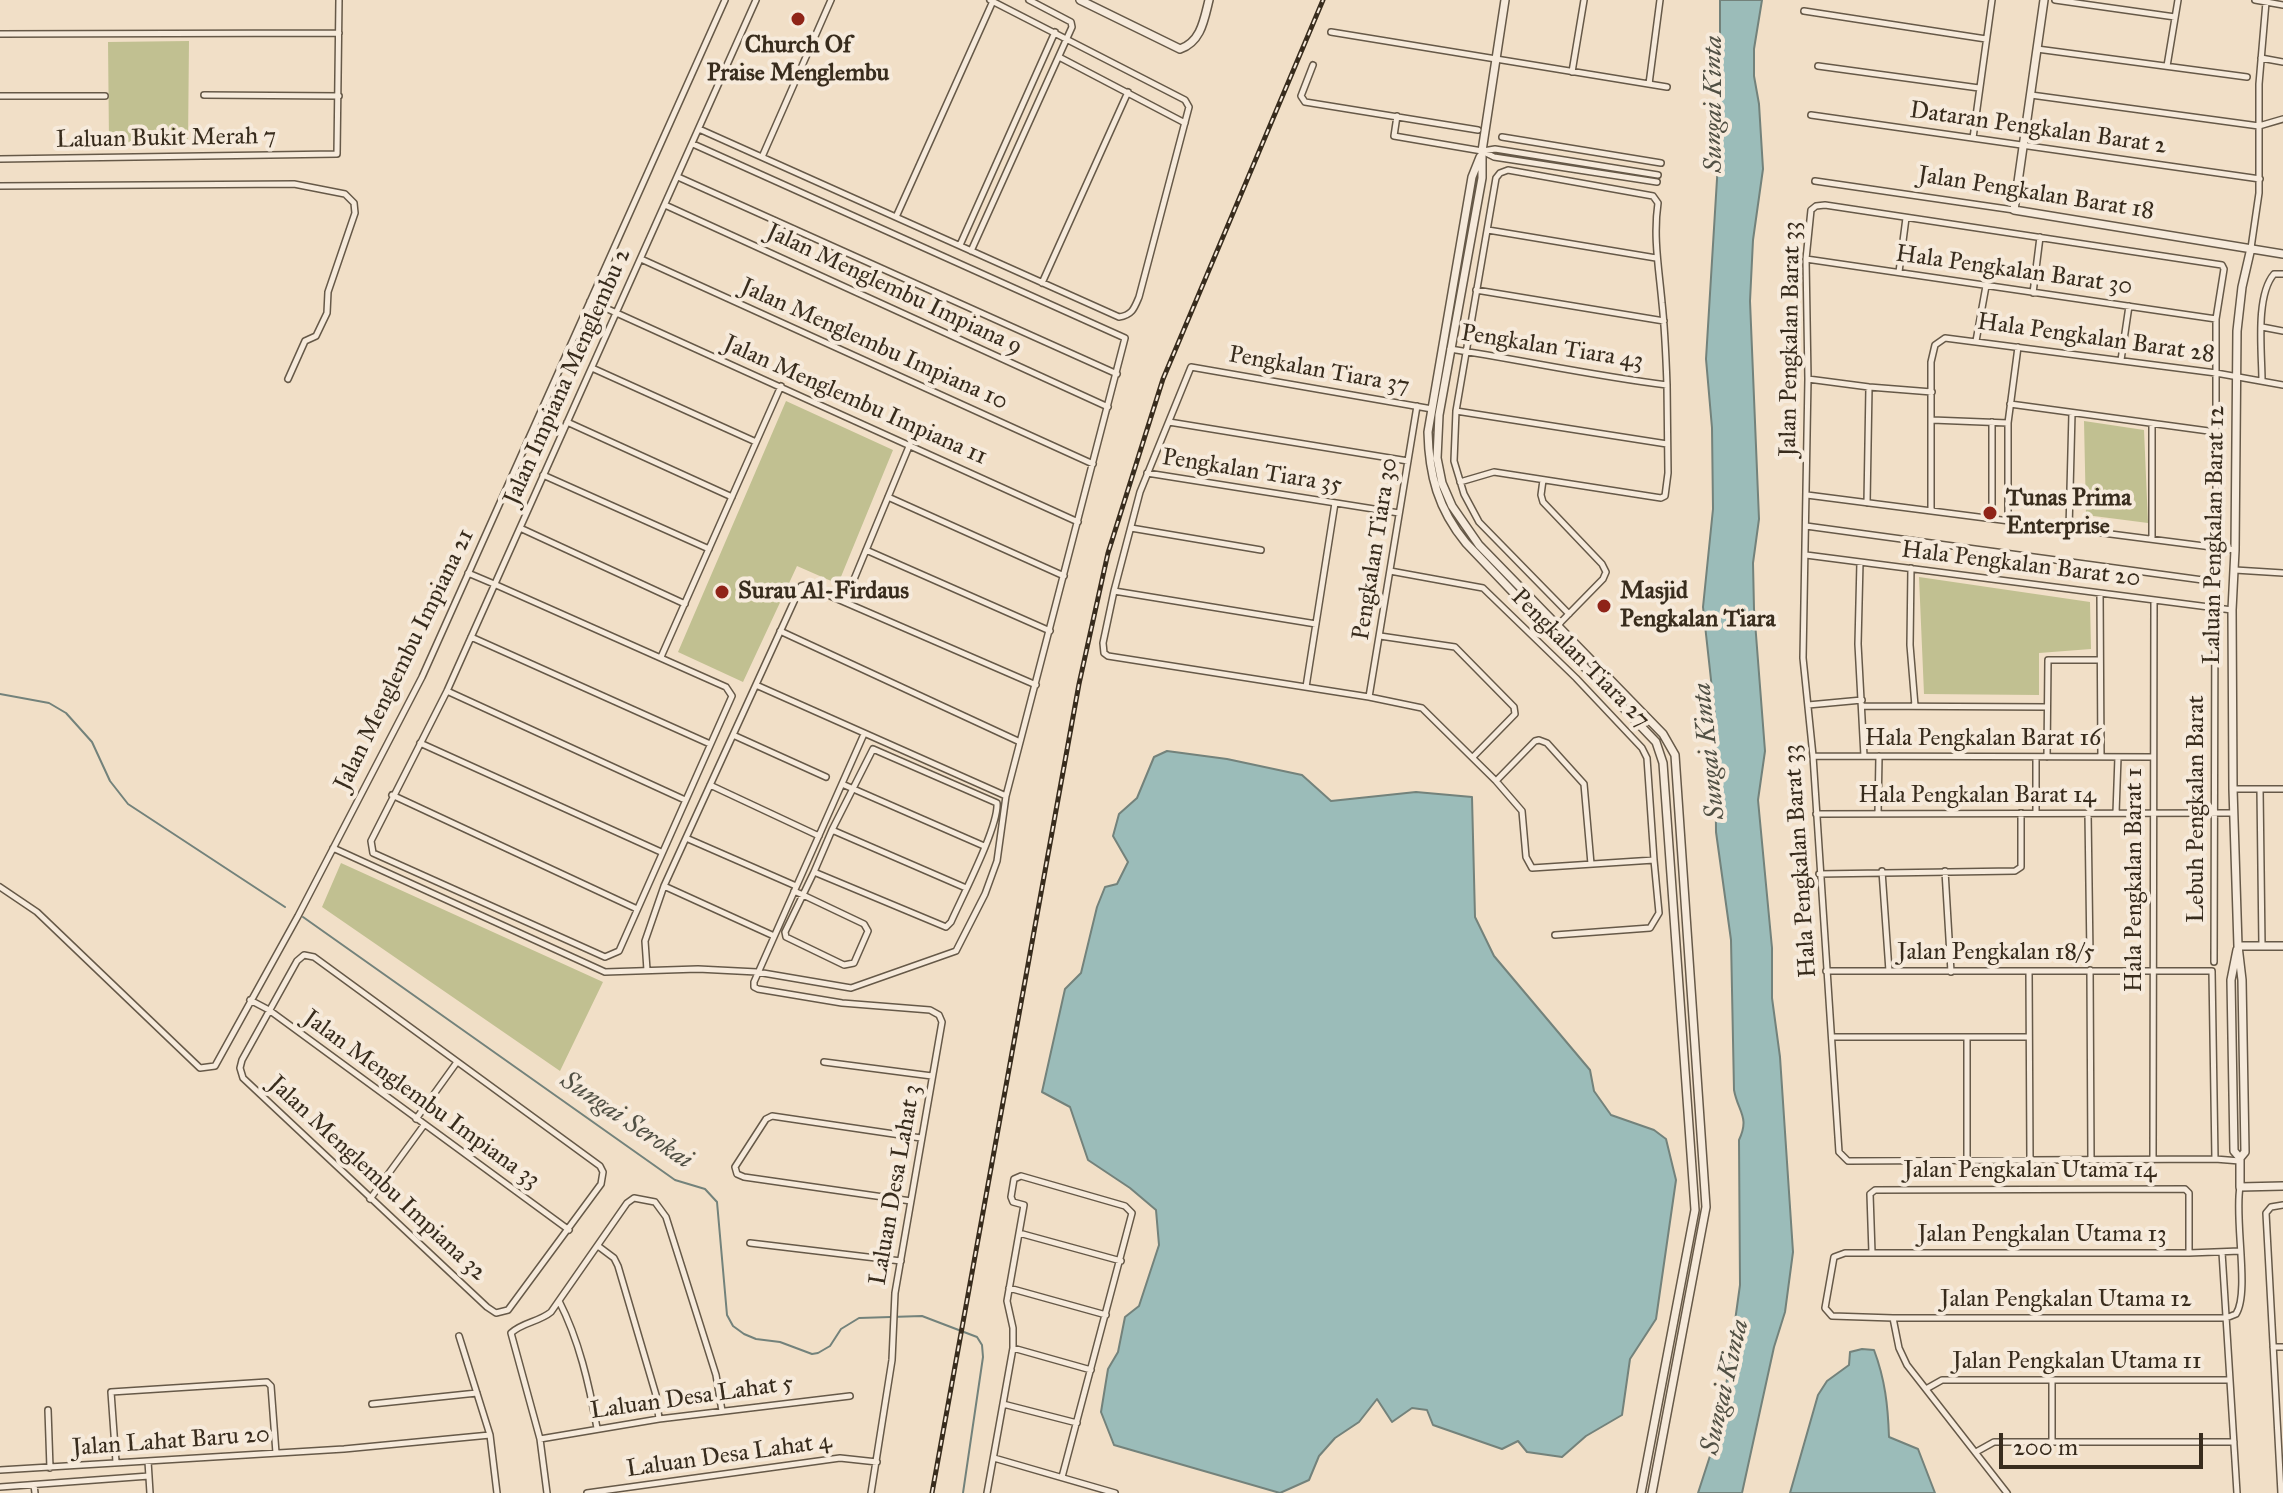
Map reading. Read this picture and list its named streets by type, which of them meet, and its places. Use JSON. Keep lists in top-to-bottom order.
{
  "streets": {
    "street": [
      "Dataran Pengkalan Barat 2",
      "Laluan Bukit Merah 7",
      "Jalan Pengkalan Barat 18",
      "Hala Pengkalan Barat 30",
      "Jalan Menglembu Impiana 9",
      "Jalan Pengkalan Barat 33",
      "Hala Pengkalan Barat 28",
      "Jalan Menglembu Impiana 10",
      "Pengkalan Tiara 43",
      "Pengkalan Tiara 37",
      "Jalan Impiana Menglembu 2",
      "Jalan Menglembu Impiana 11",
      "Pengkalan Tiara 35",
      "Laluan Pengkalan Barat 12",
      "Pengkalan Tiara 30",
      "Hala Pengkalan Barat 20",
      "Pengkalan Tiara 27",
      "Jalan Menglembu Impiana 21",
      "Hala Pengkalan Barat 16",
      "Hala Pengkalan Barat 14",
      "Lebuh Pengkalan Barat",
      "Hala Pengkalan Barat 33",
      "Hala Pengkalan Barat 1",
      "Jalan Pengkalan 18/5",
      "Jalan Menglembu Impiana 33",
      "Jalan Pengkalan Utama 14",
      "Jalan Menglembu Impiana 32",
      "Laluan Desa Lahat 3",
      "Jalan Pengkalan Utama 13",
      "Jalan Pengkalan Utama 12",
      "Jalan Pengkalan Utama 11",
      "Laluan Desa Lahat 5",
      "Jalan Lahat Baru 20",
      "Laluan Desa Lahat 4"
    ]
  },
  "crossings": [
    ["Dataran Pengkalan Barat 2", "Laluan Pengkalan Barat 12"],
    ["Jalan Pengkalan Barat 18", "Laluan Pengkalan Barat 12"],
    ["Hala Pengkalan Barat 30", "Jalan Pengkalan Barat 33"],
    ["Jalan Menglembu Impiana 9", "Jalan Impiana Menglembu 2"],
    ["Jalan Pengkalan Barat 33", "Hala Pengkalan Barat 20"],
    ["Jalan Pengkalan Barat 33", "Hala Pengkalan Barat 33"],
    ["Hala Pengkalan Barat 28", "Laluan Pengkalan Barat 12"],
    ["Jalan Menglembu Impiana 10", "Jalan Impiana Menglembu 2"],
    ["Pengkalan Tiara 37", "Pengkalan Tiara 30"],
    ["Jalan Impiana Menglembu 2", "Jalan Menglembu Impiana 11"],
    ["Jalan Menglembu Impiana 11", "Jalan Menglembu Impiana 21"],
    ["Pengkalan Tiara 35", "Pengkalan Tiara 30"],
    ["Laluan Pengkalan Barat 12", "Hala Pengkalan Barat 20"],
    ["Laluan Pengkalan Barat 12", "Hala Pengkalan Barat 14"],
    ["Laluan Pengkalan Barat 12", "Jalan Pengkalan Utama 12"],
    ["Pengkalan Tiara 30", "Pengkalan Tiara 27"],
    ["Hala Pengkalan Barat 20", "Lebuh Pengkalan Barat"],
    ["Hala Pengkalan Barat 20", "Hala Pengkalan Barat 33"],
    ["Hala Pengkalan Barat 20", "Hala Pengkalan Barat 1"],
    ["Jalan Menglembu Impiana 21", "Jalan Menglembu Impiana 33"],
    ["Hala Pengkalan Barat 16", "Hala Pengkalan Barat 33"],
    ["Hala Pengkalan Barat 16", "Hala Pengkalan Barat 1"],
    ["Hala Pengkalan Barat 14", "Lebuh Pengkalan Barat"],
    ["Hala Pengkalan Barat 14", "Hala Pengkalan Barat 33"],
    ["Hala Pengkalan Barat 14", "Hala Pengkalan Barat 1"],
    ["Hala Pengkalan Barat 33", "Jalan Pengkalan 18/5"],
    ["Hala Pengkalan Barat 1", "Jalan Pengkalan 18/5"],
    ["Jalan Menglembu Impiana 33", "Jalan Menglembu Impiana 32"],
    ["Jalan Pengkalan Utama 14", "Jalan Pengkalan Utama 13"],
    ["Laluan Desa Lahat 3", "Laluan Desa Lahat 4"],
    ["Jalan Pengkalan Utama 13", "Jalan Pengkalan Utama 12"]
  ],
  "water": ["Sungai Kinta", "Sungai Serokai"],
  "places": [
    "Church Of Praise Menglembu",
    "Tunas Prima Enterprise",
    "Surau Al-Firdaus",
    "Masjid Pengkalan Tiara"
  ],
  "scale_bar": "200 m"
}
